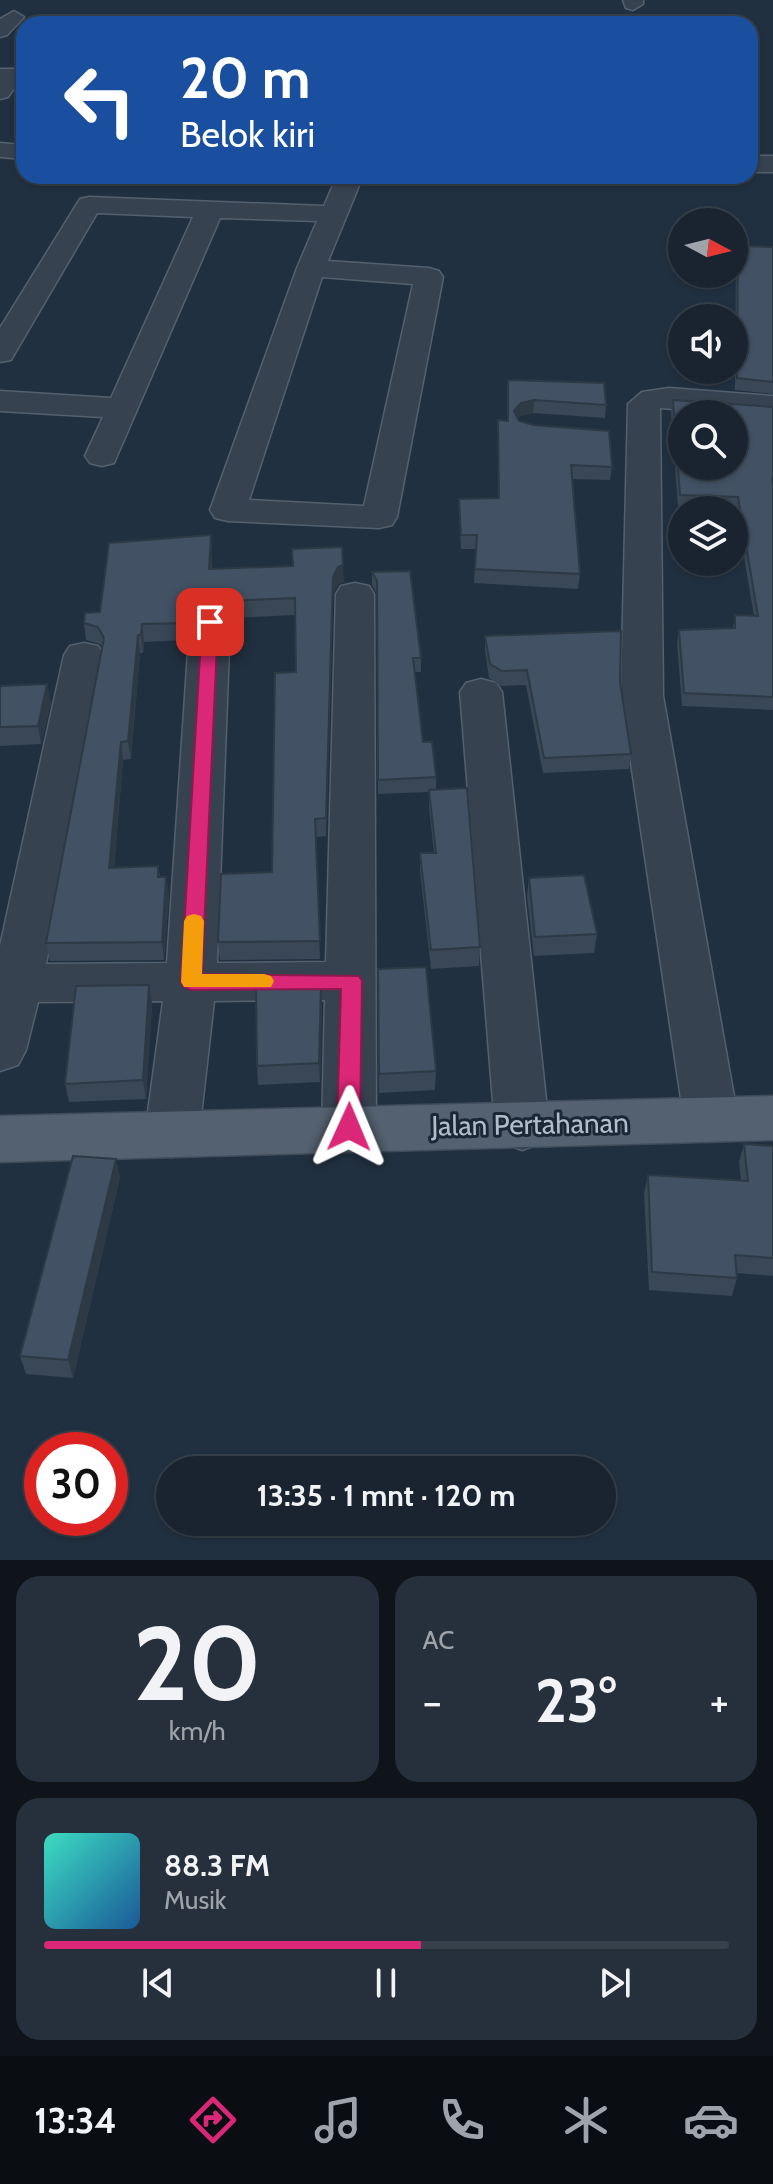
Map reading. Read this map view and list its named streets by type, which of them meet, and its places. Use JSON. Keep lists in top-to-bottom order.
{
  "streets": {
    "main road": ["Jalan Pertahanan"]
  },
  "north": "right",
  "page": {
    "turn": ["20 m", "Belok kiri"],
    "limit": "30",
    "trip": "13:35 · 1 mnt · 120 m",
    "tile": [
      ["20", "km/h"],
      "AC"
    ],
    "heat": ["−", "23°", "+"],
    "song": ["88.3 FM", "Musik"],
    "tabs": "13:34"
  }
}
